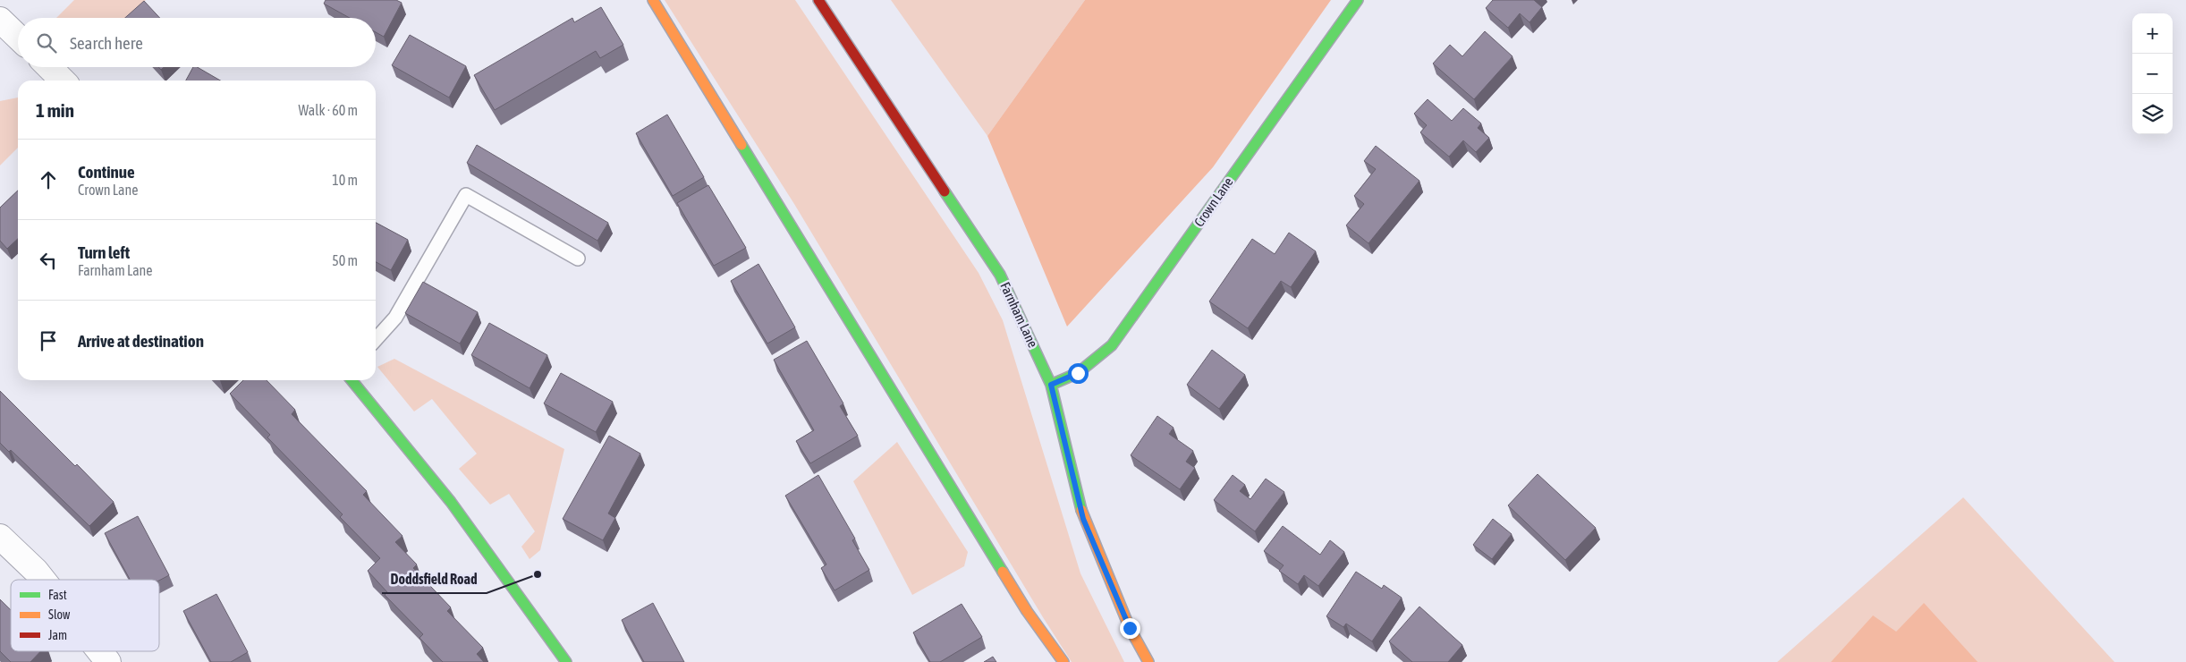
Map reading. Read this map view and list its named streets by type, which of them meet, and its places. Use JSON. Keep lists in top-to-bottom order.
{
  "streets": {
    "street": ["Crown Lane", "Farnham Lane"]
  },
  "crossings": [
    ["Crown Lane", "Farnham Lane"]
  ],
  "places": ["Doddsfield Road"],
  "legend": ["Fast", "Slow", "Jam"],
  "page": {
    "map_buttons": ["+", "−"],
    "search": "Search here",
    "heading": ["1 min", "Walk · 60 m"],
    "list": [
      ["Continue", "Crown Lane", "10 m"],
      ["Turn left", "Farnham Lane", "50 m"],
      "Arrive at destination"
    ]
  }
}
